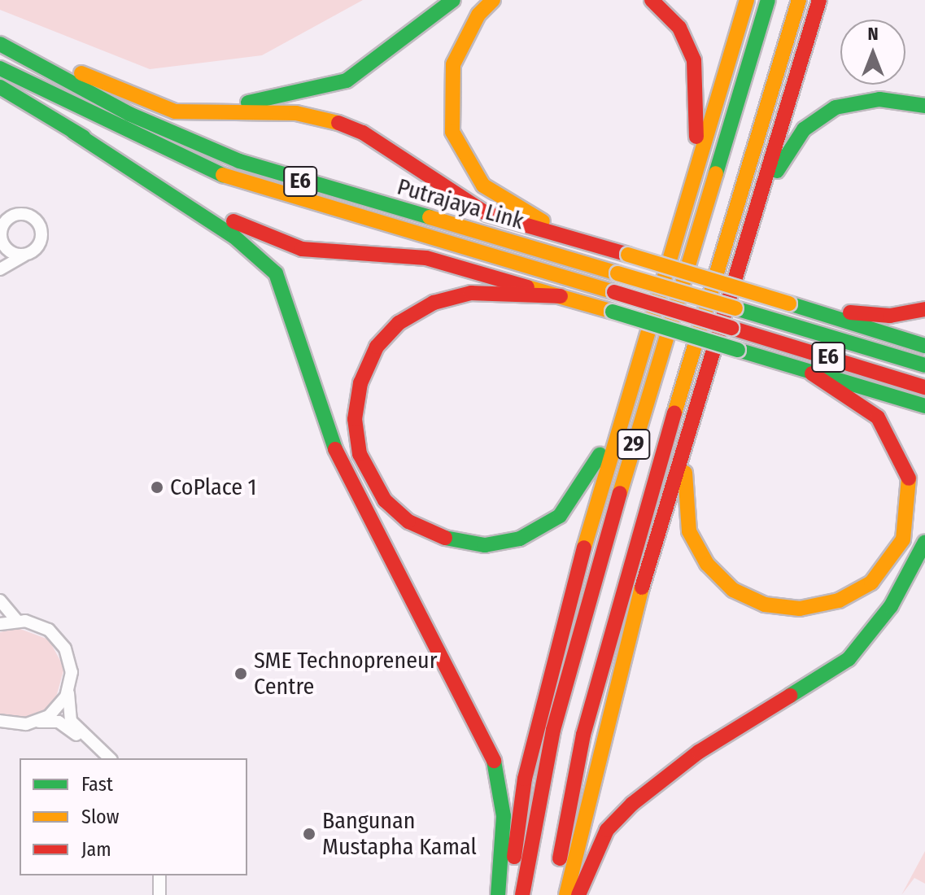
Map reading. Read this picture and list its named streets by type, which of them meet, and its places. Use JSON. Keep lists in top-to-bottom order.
{
  "streets": {
    "highway": ["E6", "Putrajaya Link", "29"]
  },
  "places": ["CoPlace 1", "SME Technopreneur Centre", "Bangunan Mustapha Kamal"],
  "legend": ["Fast", "Slow", "Jam"],
  "north": "top"
}
